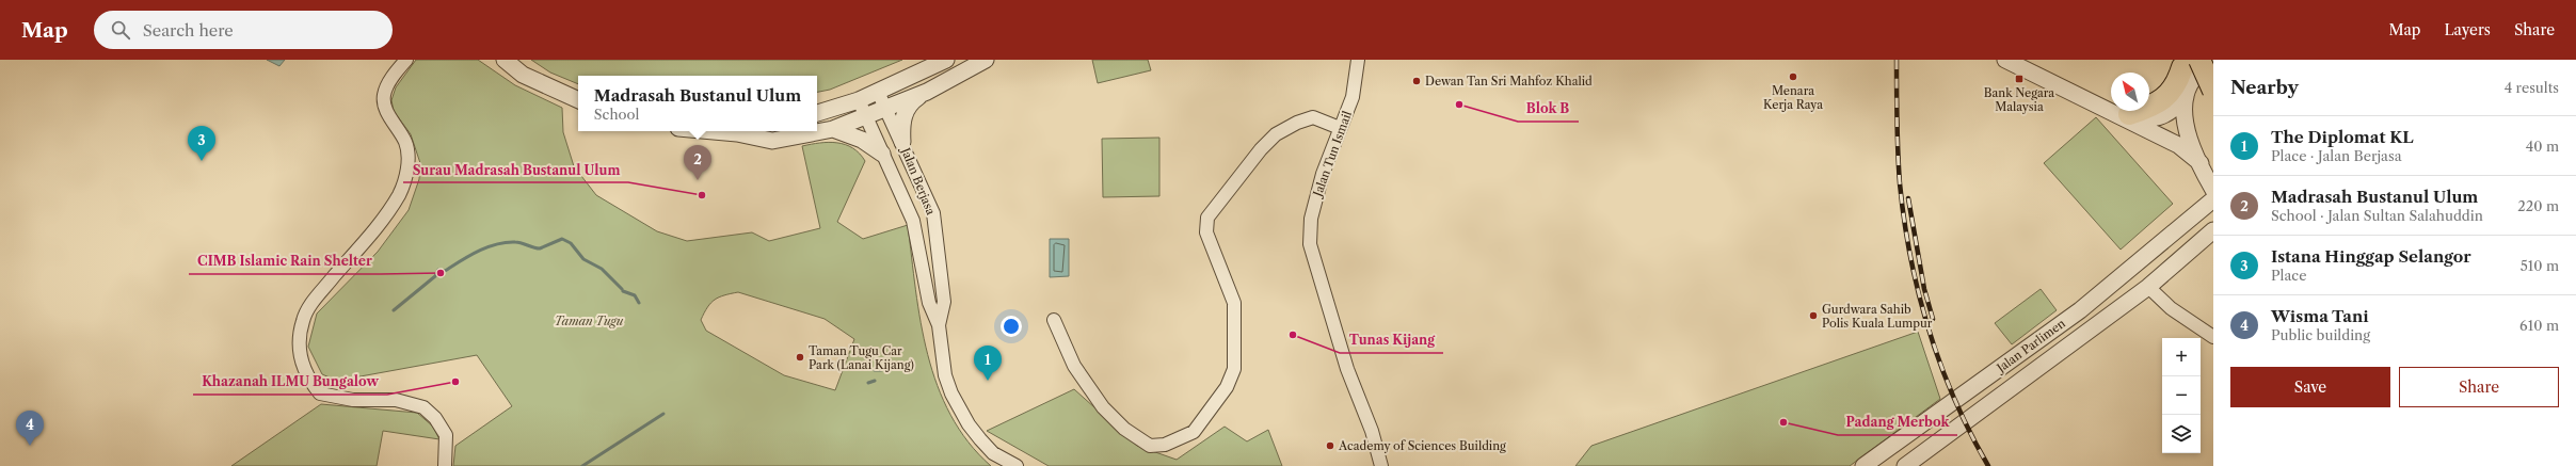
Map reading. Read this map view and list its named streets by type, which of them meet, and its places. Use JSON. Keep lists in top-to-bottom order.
{
  "streets": {
    "street": ["Jalan Tun Ismail", "Jalan Berjasa", "Jalan Parlimen"]
  },
  "parks": ["Taman Tugu"],
  "places": {
    "other": [
      "Menara Kerja Raya",
      "Dewan Tan Sri Mahfoz Khalid",
      "Blok B",
      "Surau Madrasah Bustanul Ulum",
      "CIMB Islamic Rain Shelter",
      "Gurdwara Sahib Polis Kuala Lumpur",
      "Tunas Kijang",
      "Taman Tugu Car Park (Lanai Kijang)",
      "Khazanah ILMU Bungalow",
      "Padang Merbok",
      "Academy of Sciences Building"
    ],
    "transit": ["Bank Negara Malaysia"]
  },
  "north": "top left",
  "page": {
    "header": "Map",
    "search": "Search here",
    "nav": ["Map", "Layers", "Share"],
    "heading": ["Nearby", "4 results"],
    "popup": ["Madrasah Bustanul Ulum", "School"],
    "list": [
      {
        "mark": "1",
        "name": "The Diplomat KL",
        "note": "Place · Jalan Berjasa",
        "value": "40 m"
      },
      {
        "mark": "2",
        "name": "Madrasah Bustanul Ulum",
        "note": "School · Jalan Sultan Salahuddin",
        "value": "220 m"
      },
      {
        "mark": "3",
        "name": "Istana Hinggap Selangor",
        "note": "Place",
        "value": "510 m"
      },
      {
        "mark": "4",
        "name": "Wisma Tani",
        "note": "Public building",
        "value": "610 m"
      }
    ],
    "pins": [
      "3",
      "2",
      "1",
      "4"
    ],
    "map_buttons": ["+", "−"],
    "buttons": ["Save", "Share"]
  }
}
